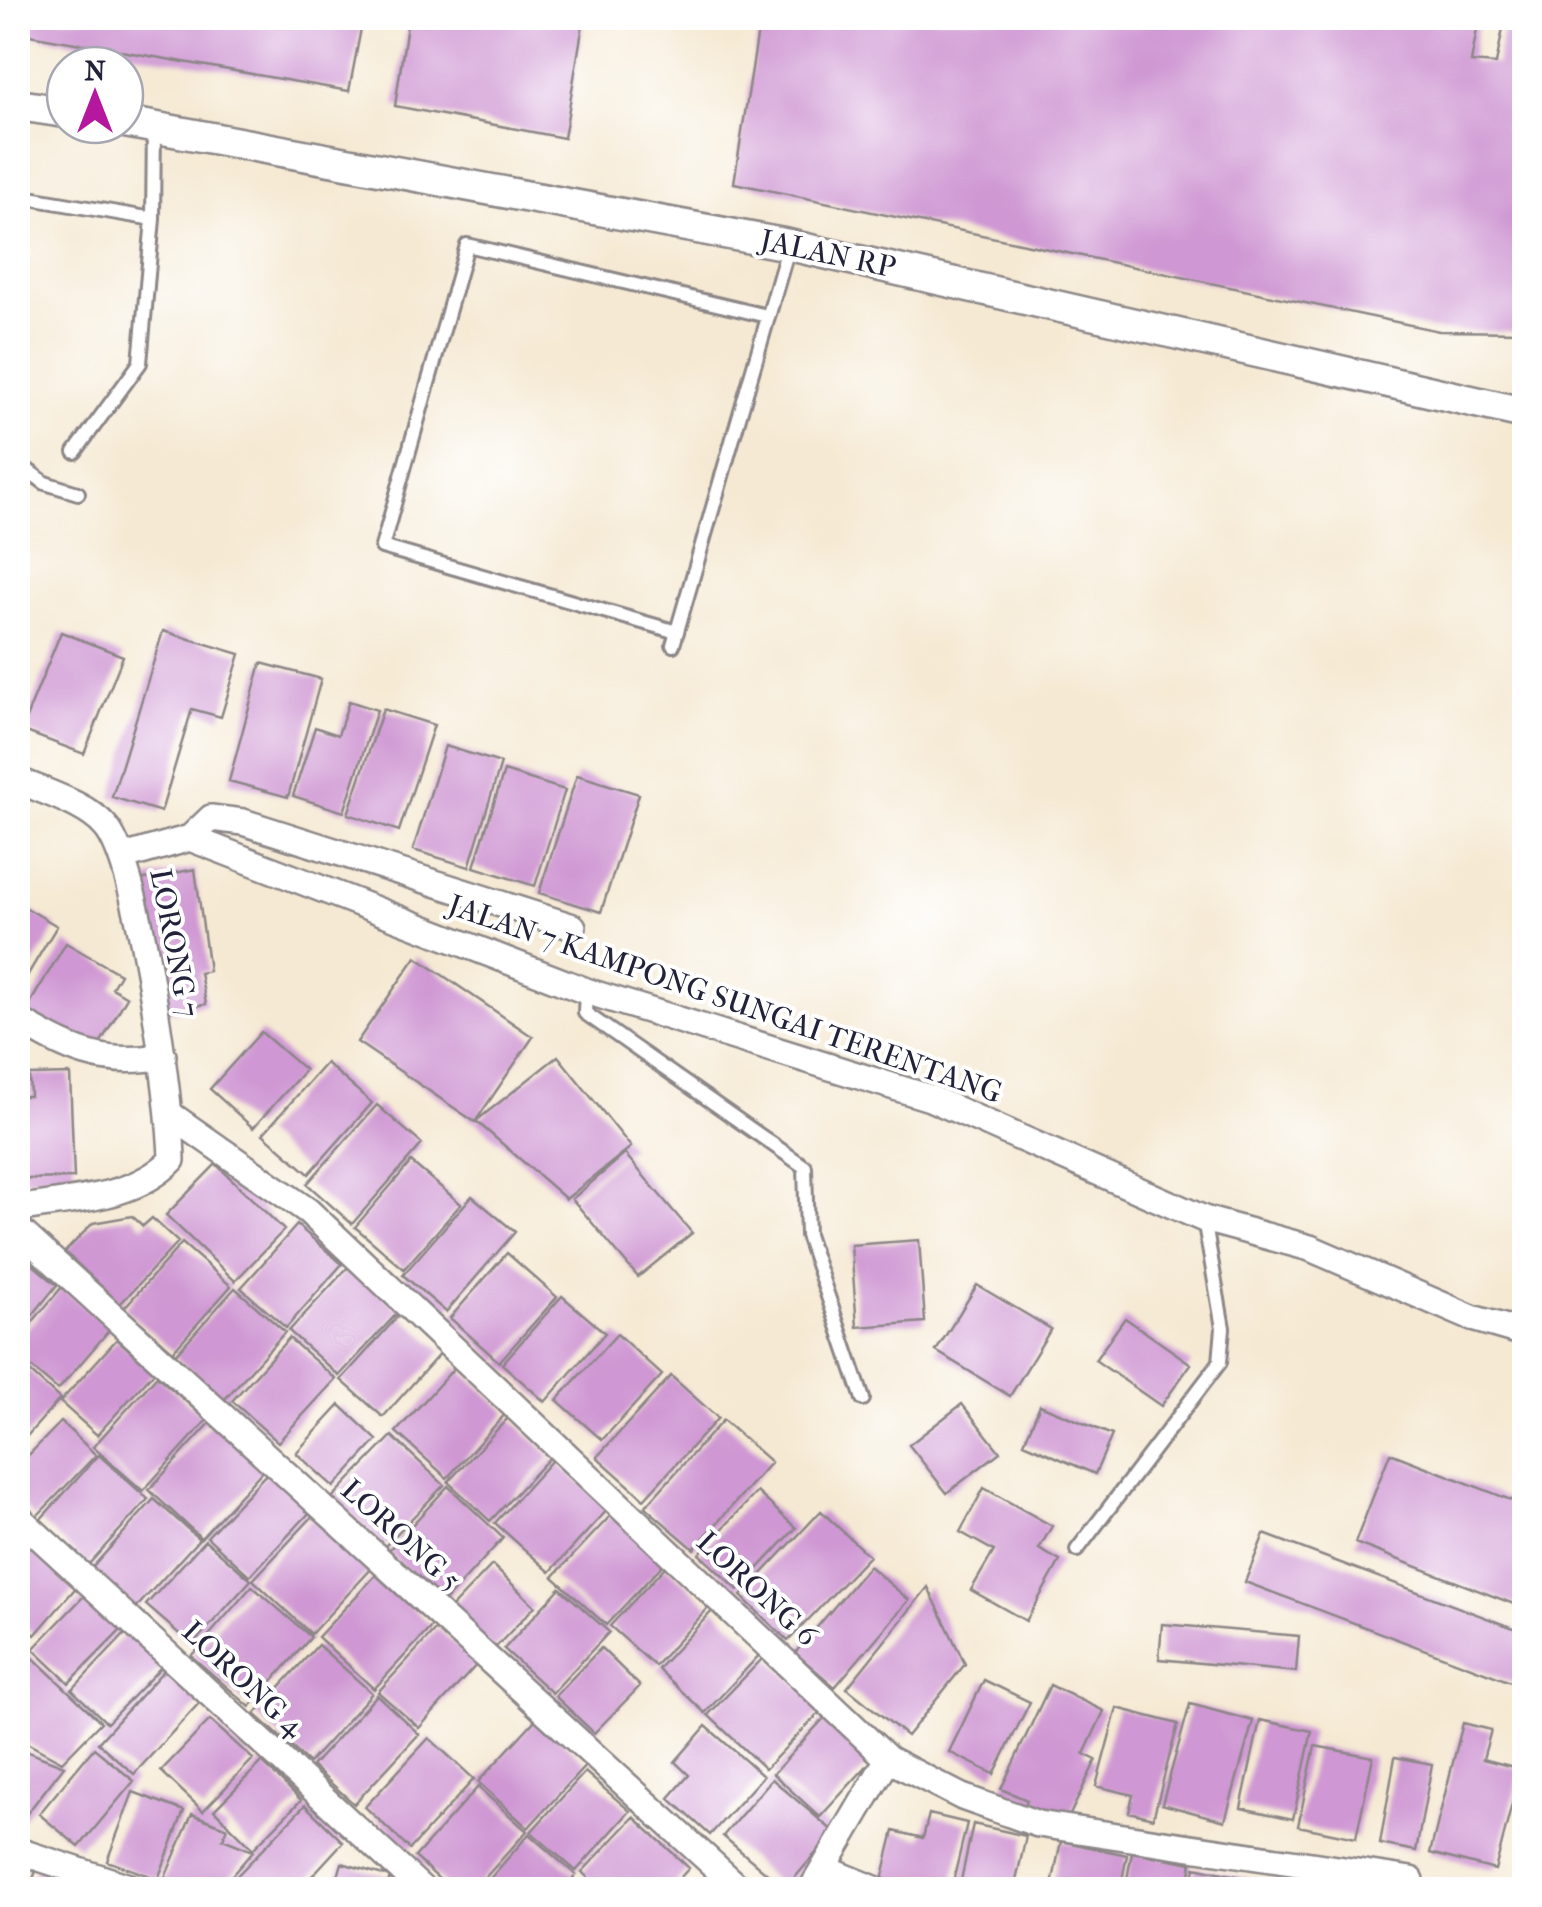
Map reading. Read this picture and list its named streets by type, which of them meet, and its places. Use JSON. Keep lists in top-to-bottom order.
{
  "streets": {
    "street": [
      "JALAN RP",
      "LORONG 7",
      "JALAN 7 KAMPONG SUNGAI TERENTANG",
      "LORONG 5",
      "LORONG 6",
      "LORONG 4"
    ]
  },
  "crossings": [
    ["LORONG 7", "LORONG 6"]
  ],
  "north": "top"
}
